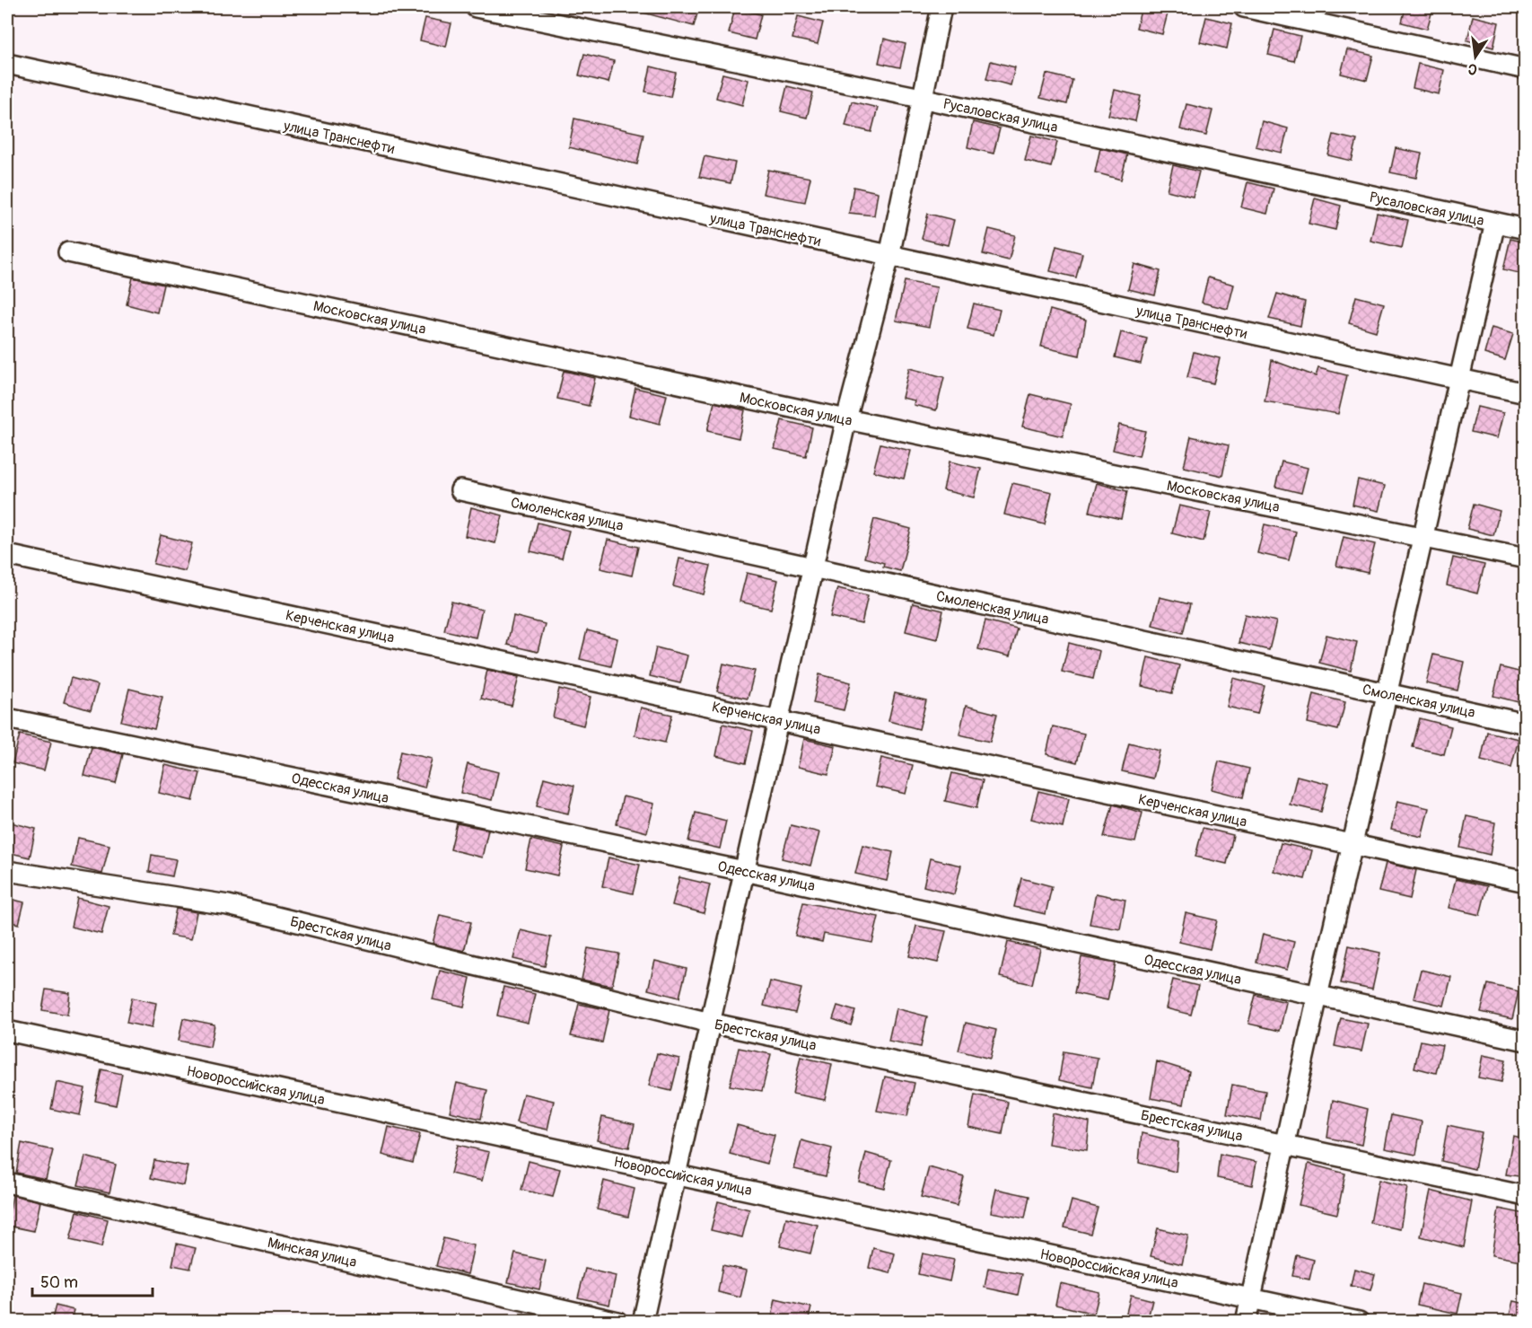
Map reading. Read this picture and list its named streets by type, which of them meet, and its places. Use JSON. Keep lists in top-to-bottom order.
{
  "streets": {
    "street": [
      "Русаловская улица",
      "улица Транснефти",
      "Московская улица",
      "Смоленская улица",
      "Керченская улица",
      "Одесская улица",
      "Брестская улица",
      "Новороссийская улица",
      "Минская улица"
    ]
  },
  "scale_bar": "50 m",
  "north": "bottom"
}
